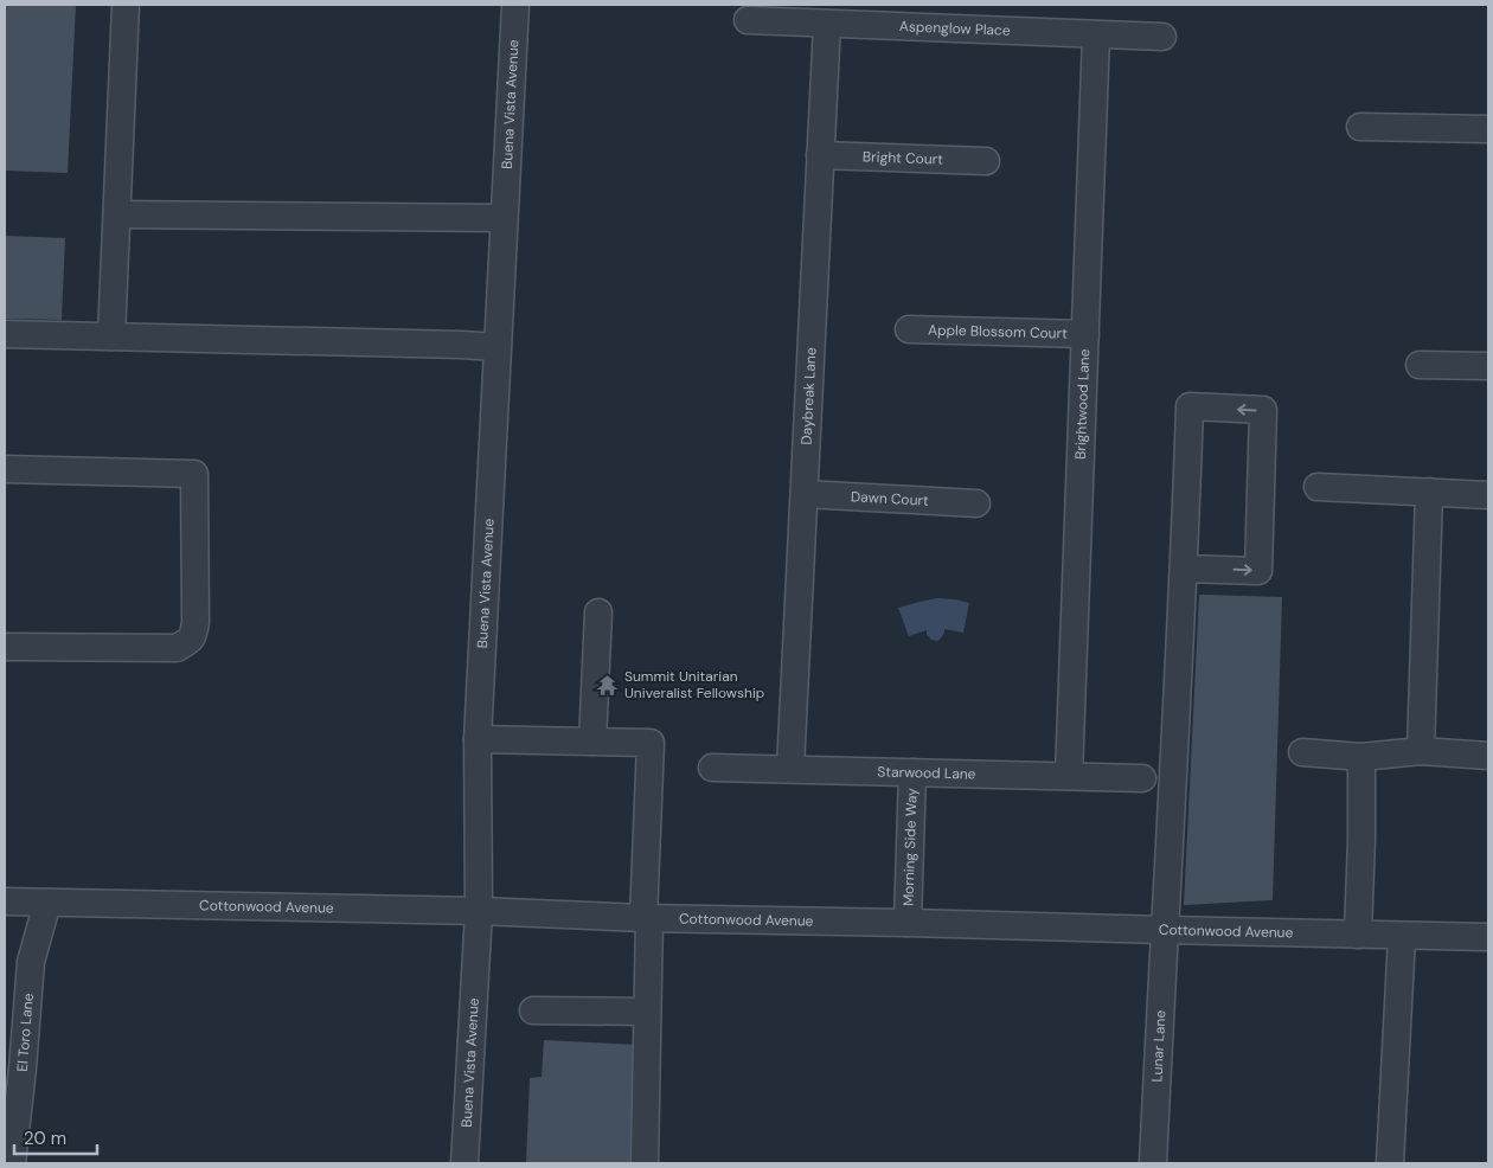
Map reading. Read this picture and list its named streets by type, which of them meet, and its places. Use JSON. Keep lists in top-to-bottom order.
{
  "streets": {
    "street": [
      "Aspenglow Place",
      "Buena Vista Avenue",
      "Bright Court",
      "Apple Blossom Court",
      "Daybreak Lane",
      "Brightwood Lane",
      "Dawn Court",
      "Starwood Lane",
      "Morning Side Way",
      "Cottonwood Avenue",
      "El Toro Lane",
      "Lunar Lane"
    ]
  },
  "crossings": [
    ["Aspenglow Place", "Daybreak Lane"],
    ["Aspenglow Place", "Brightwood Lane"],
    ["Buena Vista Avenue", "Cottonwood Avenue"],
    ["Bright Court", "Daybreak Lane"],
    ["Apple Blossom Court", "Brightwood Lane"],
    ["Daybreak Lane", "Dawn Court"],
    ["Daybreak Lane", "Starwood Lane"],
    ["Brightwood Lane", "Starwood Lane"],
    ["Starwood Lane", "Morning Side Way"],
    ["Morning Side Way", "Cottonwood Avenue"],
    ["Cottonwood Avenue", "El Toro Lane"],
    ["Cottonwood Avenue", "Lunar Lane"]
  ],
  "places": {
    "temple": ["Summit Unitarian Univeralist Fellowship"]
  },
  "scale_bar": "20 m"
}
